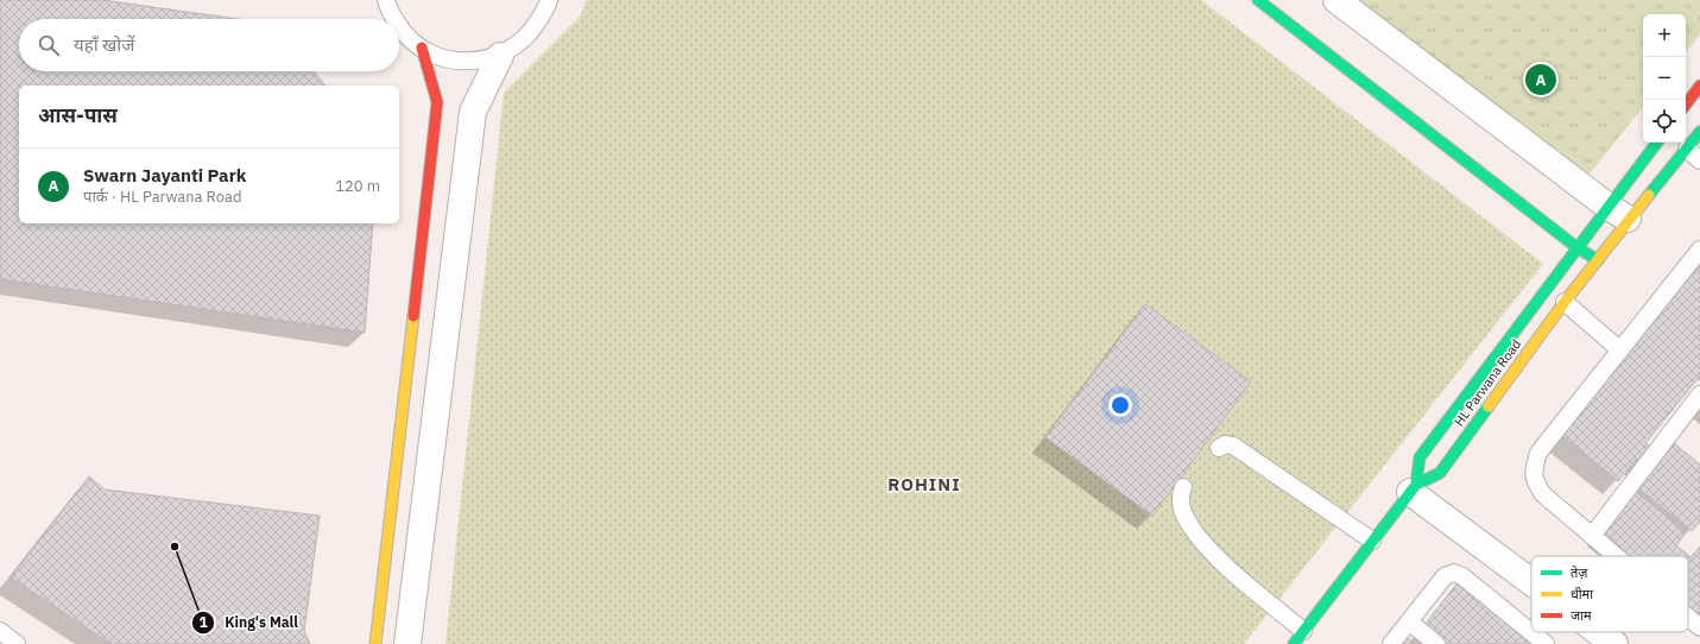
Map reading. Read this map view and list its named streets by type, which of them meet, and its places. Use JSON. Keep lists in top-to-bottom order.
{
  "streets": {
    "street": ["HL Parwana Road"]
  },
  "districts": ["ROHINI"],
  "places": ["King's Mall"],
  "legend": ["तेज़", "धीमा", "जाम"],
  "page": {
    "map_buttons": ["+", "−"],
    "search": "यहाँ खोजें",
    "pins": "A",
    "heading": "आस-पास",
    "list": [
      {
        "mark": "A",
        "name": "Swarn Jayanti Park",
        "note": "पार्क · HL Parwana Road",
        "value": "120 m"
      }
    ]
  }
}
